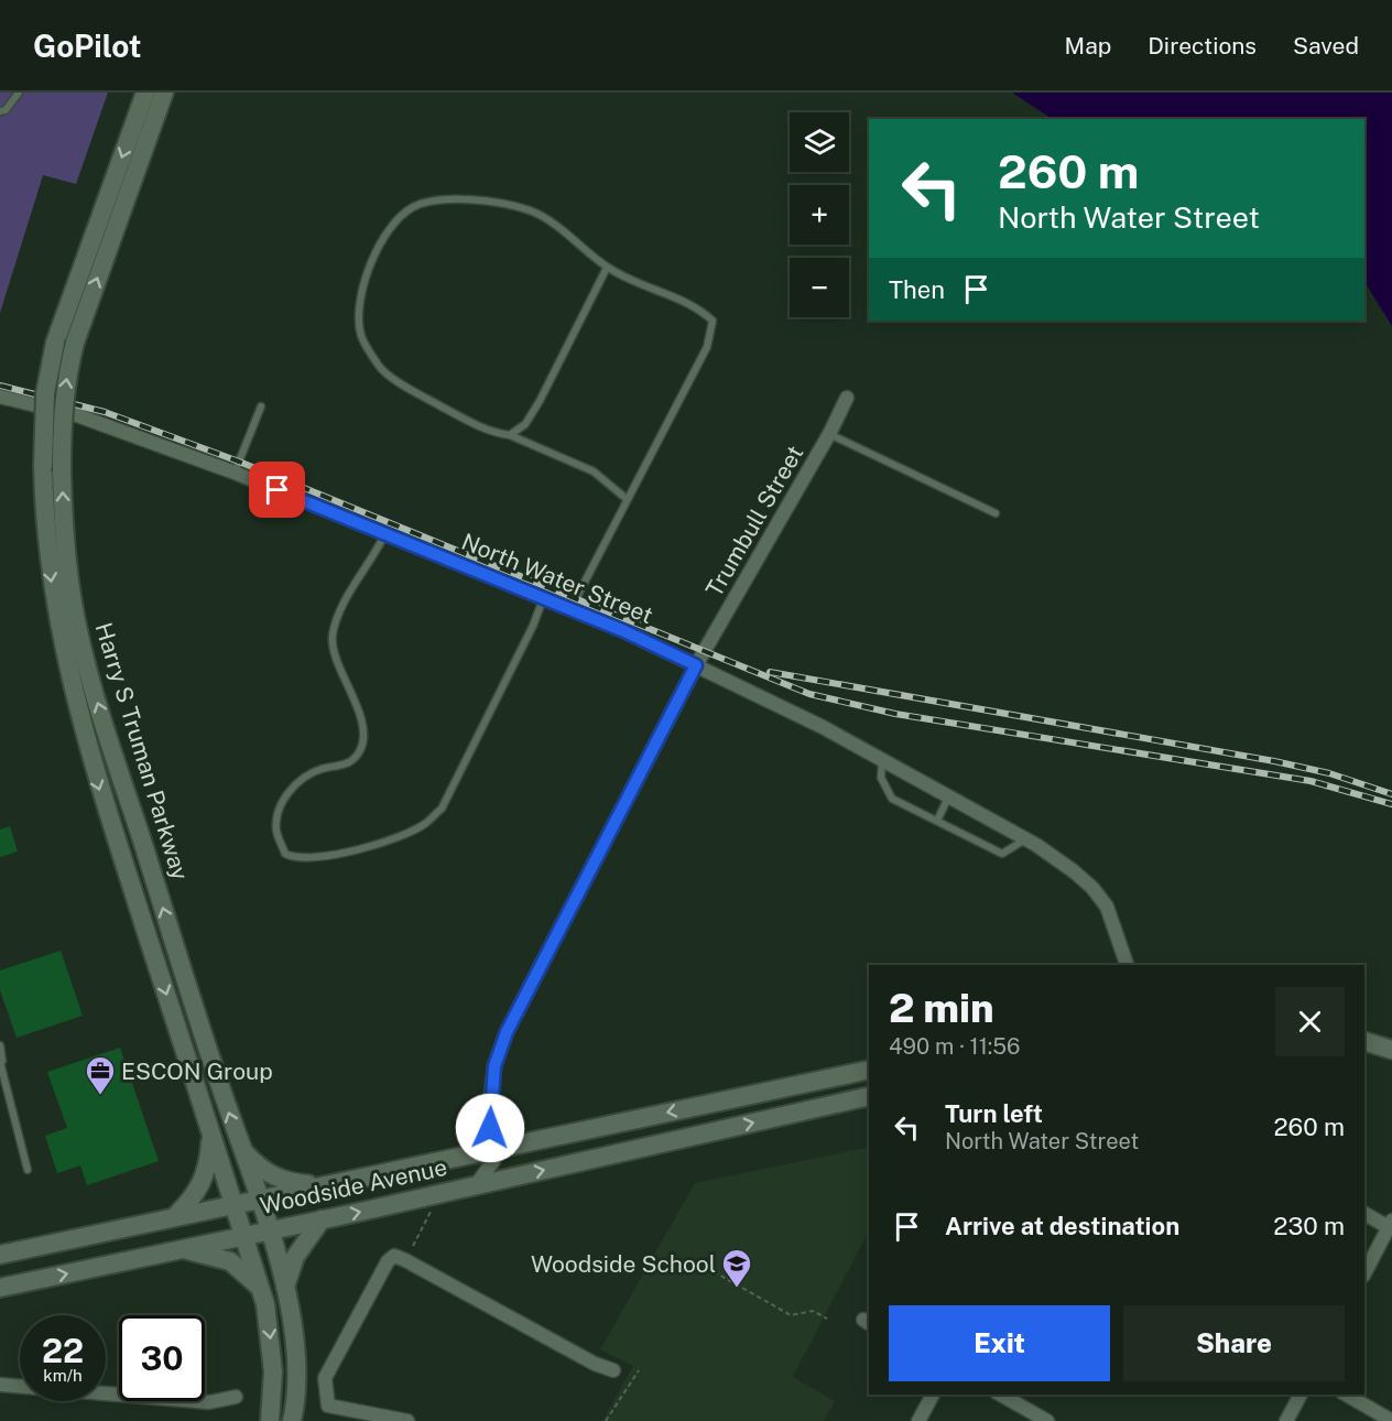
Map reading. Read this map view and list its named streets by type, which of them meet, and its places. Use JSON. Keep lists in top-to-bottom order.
{
  "streets": {
    "main road": ["Harry S Truman Parkway", "Woodside Avenue"],
    "street": ["Trumbull Street", "North Water Street"]
  },
  "crossings": [
    ["Trumbull Street", "North Water Street"],
    ["Trumbull Street", "Woodside Avenue"],
    ["Harry S Truman Parkway", "Woodside Avenue"]
  ],
  "places": {
    "office": ["ESCON Group"],
    "school or university": ["Woodside School"]
  },
  "page": {
    "header": "GoPilot",
    "nav": ["Map", "Directions", "Saved"],
    "map_buttons": ["+", "−"],
    "turn": ["260 m", "North Water Street"],
    "then": "Then",
    "heading": ["2 min", "490 m · 11:56"],
    "list": [
      {
        "name": "Turn left",
        "note": "North Water Street",
        "value": "260 m"
      },
      {
        "name": "Arrive at destination",
        "value": "230 m"
      }
    ],
    "buttons": ["Exit", "Share"],
    "speed": "22 km/h",
    "limit": "30"
  }
}
